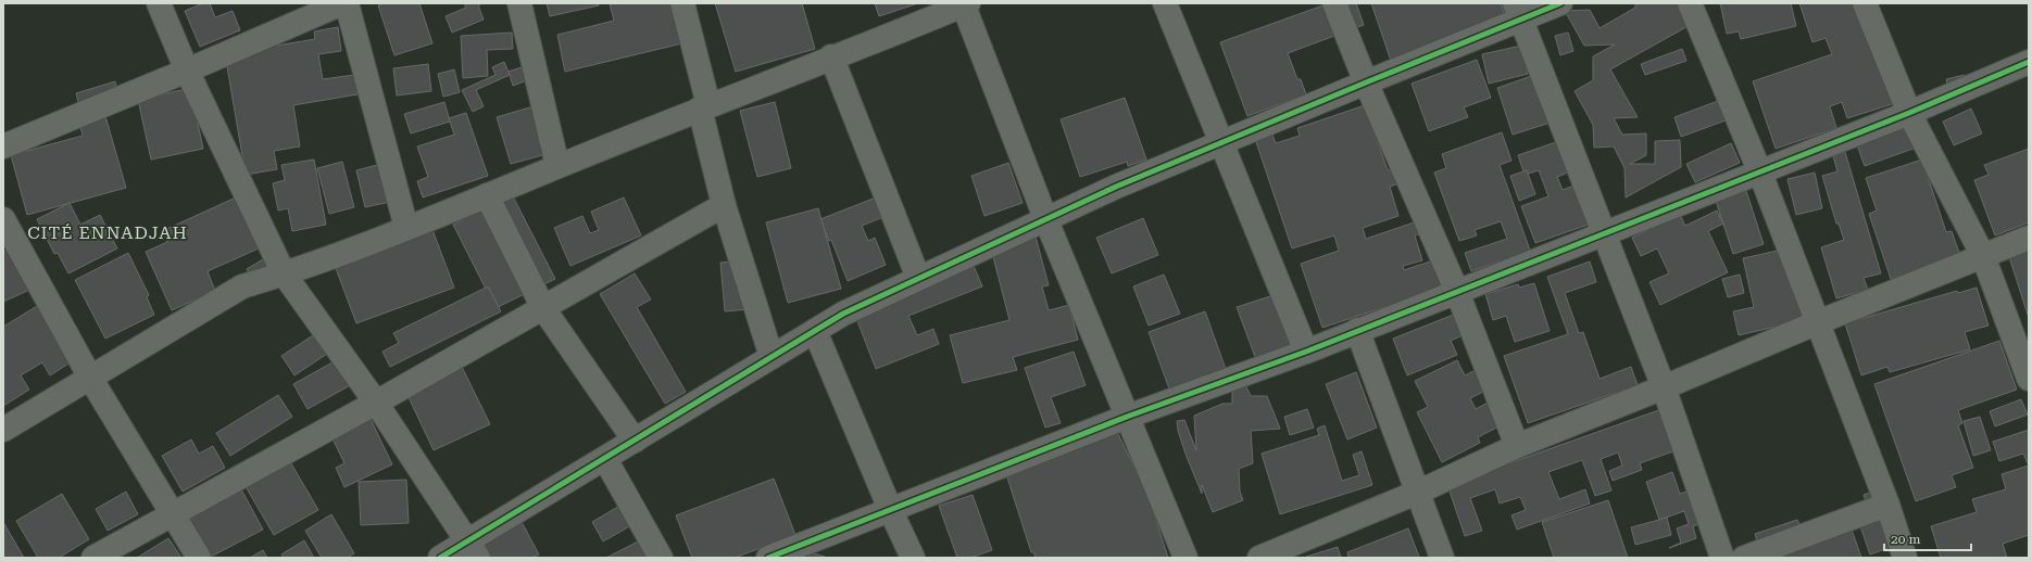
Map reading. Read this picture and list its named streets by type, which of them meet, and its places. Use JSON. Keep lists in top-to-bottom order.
{
  "districts": ["CITÉ ENNADJAH"],
  "scale_bar": "20 m"
}
